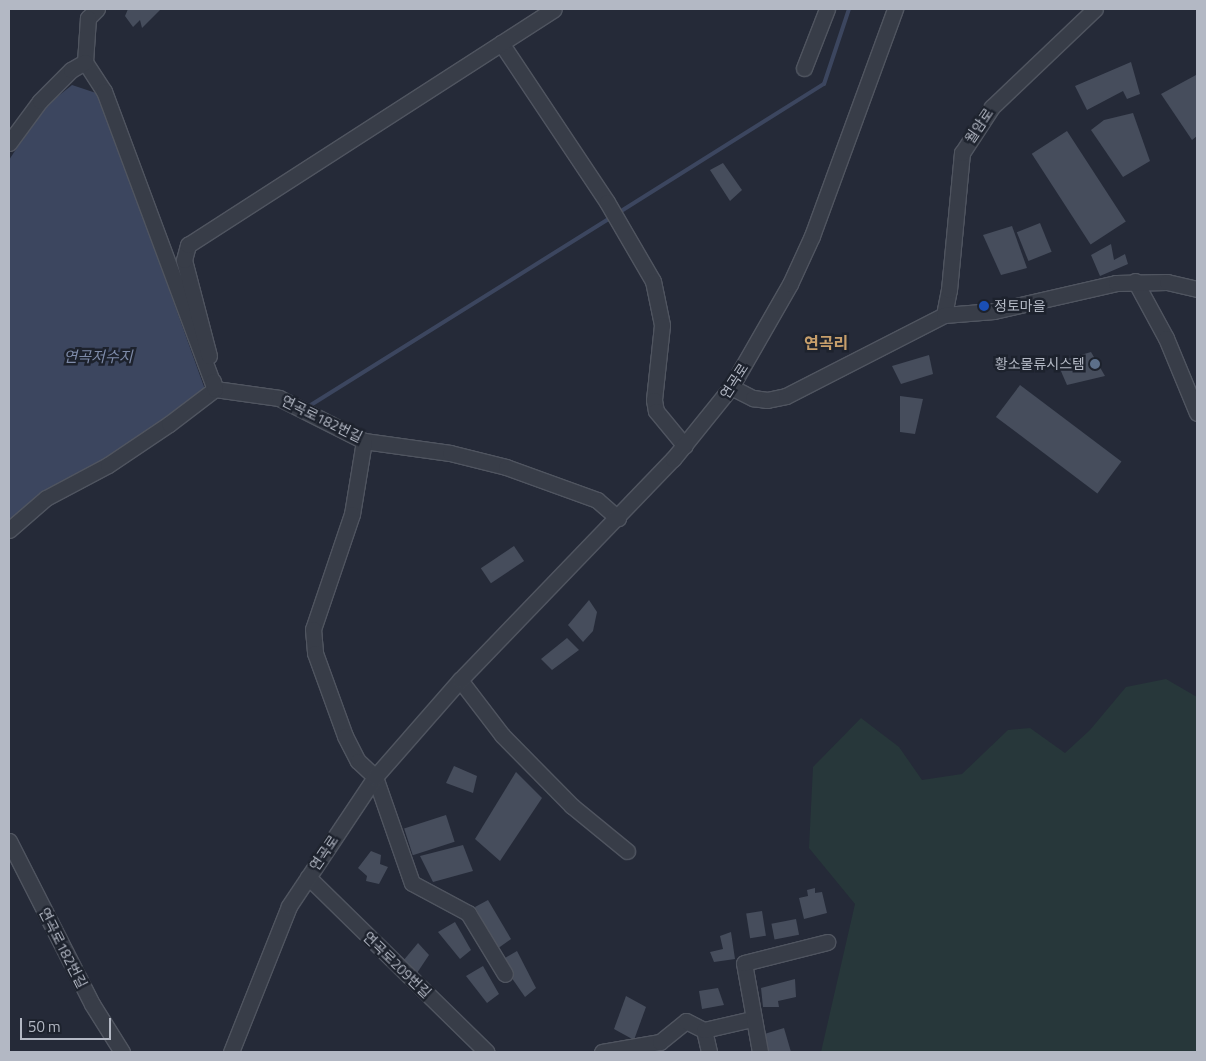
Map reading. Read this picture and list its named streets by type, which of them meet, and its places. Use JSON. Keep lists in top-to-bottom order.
{
  "streets": {
    "street": [
      "월암로",
      "연곡로",
      "연곡로182번길",
      "연곡로209번길"
    ]
  },
  "crossings": [
    ["연곡로", "연곡로182번길"],
    ["연곡로", "연곡로209번길"]
  ],
  "districts": ["연곡리"],
  "water": ["연곡저수지"],
  "places": ["정토마을", "황소물류시스템"],
  "scale_bar": "50 m"
}
